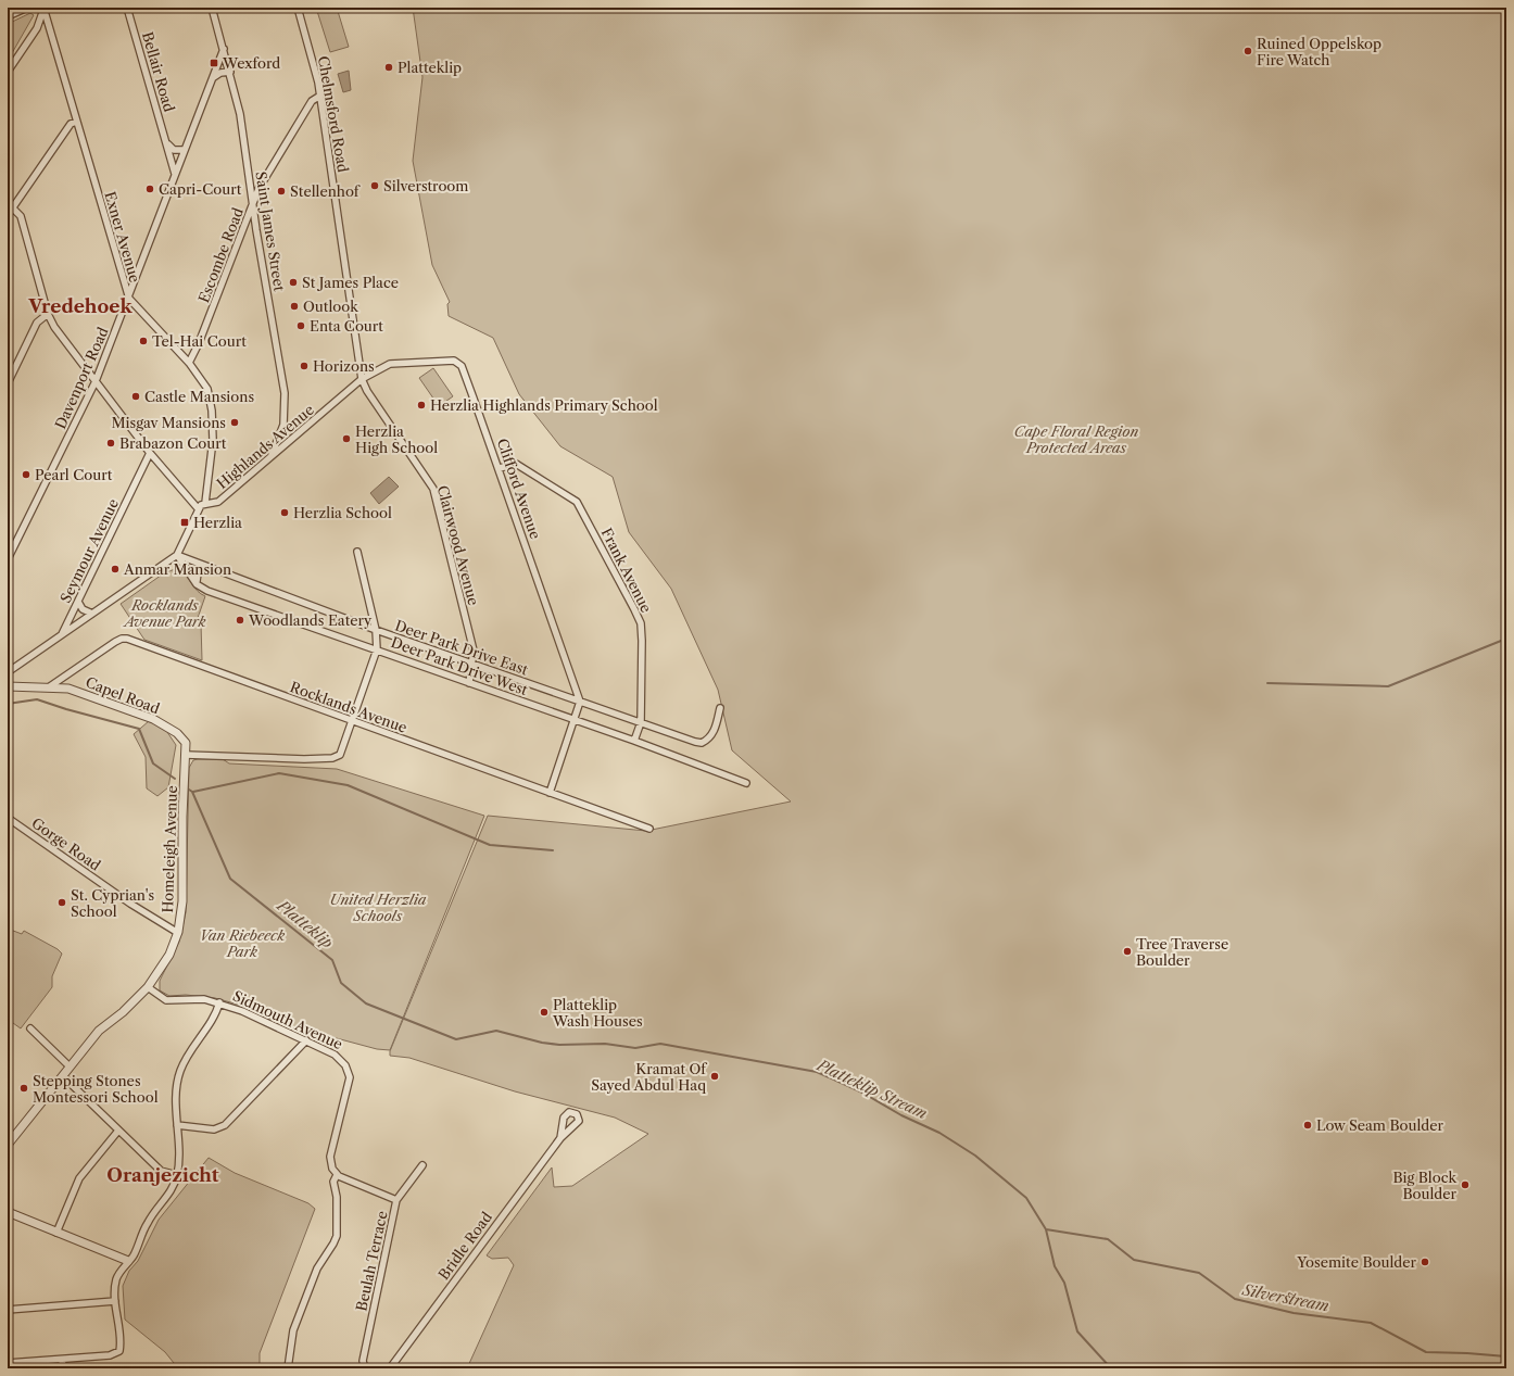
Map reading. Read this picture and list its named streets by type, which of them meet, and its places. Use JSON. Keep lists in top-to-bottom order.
{
  "streets": {
    "street": [
      "Bellair Road",
      "Chelmsford Road",
      "Saint James Street",
      "Exner Avenue",
      "Escombe Road",
      "Davenport Road",
      "Highlands Avenue",
      "Clifford Avenue",
      "Clairwood Avenue",
      "Seymour Avenue",
      "Frank Avenue",
      "Deer Park Drive East",
      "Deer Park Drive West",
      "Capel Road",
      "Rocklands Avenue",
      "Gorge Road",
      "Homeleigh Avenue",
      "Sidmouth Avenue",
      "Bridle Road",
      "Beulah Terrace"
    ]
  },
  "crossings": [
    ["Bellair Road", "Davenport Road"],
    ["Chelmsford Road", "Escombe Road"],
    ["Chelmsford Road", "Highlands Avenue"],
    ["Chelmsford Road", "Clifford Avenue"],
    ["Chelmsford Road", "Clairwood Avenue"],
    ["Saint James Street", "Escombe Road"],
    ["Saint James Street", "Davenport Road"],
    ["Saint James Street", "Highlands Avenue"],
    ["Exner Avenue", "Escombe Road"],
    ["Exner Avenue", "Davenport Road"],
    ["Exner Avenue", "Highlands Avenue"],
    ["Highlands Avenue", "Clifford Avenue"],
    ["Highlands Avenue", "Clairwood Avenue"],
    ["Clifford Avenue", "Clairwood Avenue"],
    ["Clifford Avenue", "Frank Avenue"],
    ["Clifford Avenue", "Deer Park Drive East"],
    ["Clairwood Avenue", "Deer Park Drive East"],
    ["Clairwood Avenue", "Deer Park Drive West"],
    ["Frank Avenue", "Deer Park Drive East"],
    ["Frank Avenue", "Deer Park Drive West"],
    ["Capel Road", "Rocklands Avenue"],
    ["Capel Road", "Homeleigh Avenue"],
    ["Gorge Road", "Homeleigh Avenue"],
    ["Homeleigh Avenue", "Sidmouth Avenue"]
  ],
  "districts": ["Vredehoek", "Oranjezicht"],
  "water": ["Platteklip", "Platteklip Stream", "Silverstream"],
  "parks": [
    "Cape Floral Region Protected Areas",
    "Rocklands Avenue Park",
    "United Herzlia Schools",
    "Van Riebeeck Park"
  ],
  "places": {
    "other": [
      "Ruined Oppelskop Fire Watch",
      "Platteklip",
      "Silverstroom",
      "Capri-Court",
      "Stellenhof",
      "St James Place",
      "Outlook",
      "Enta Court",
      "Tel-Hai Court",
      "Horizons",
      "Castle Mansions",
      "Herzlia Highlands Primary School",
      "Misgav Mansions",
      "Herzlia High School",
      "Brabazon Court",
      "Pearl Court",
      "Herzlia School",
      "Anmar Mansion",
      "Woodlands Eatery",
      "St. Cyprian's School",
      "Tree Traverse Boulder",
      "Platteklip Wash Houses",
      "Kramat Of Sayed Abdul Haq",
      "Stepping Stones Montessori School",
      "Low Seam Boulder",
      "Big Block Boulder",
      "Yosemite Boulder"
    ],
    "transit": ["Wexford", "Herzlia"]
  }
}
